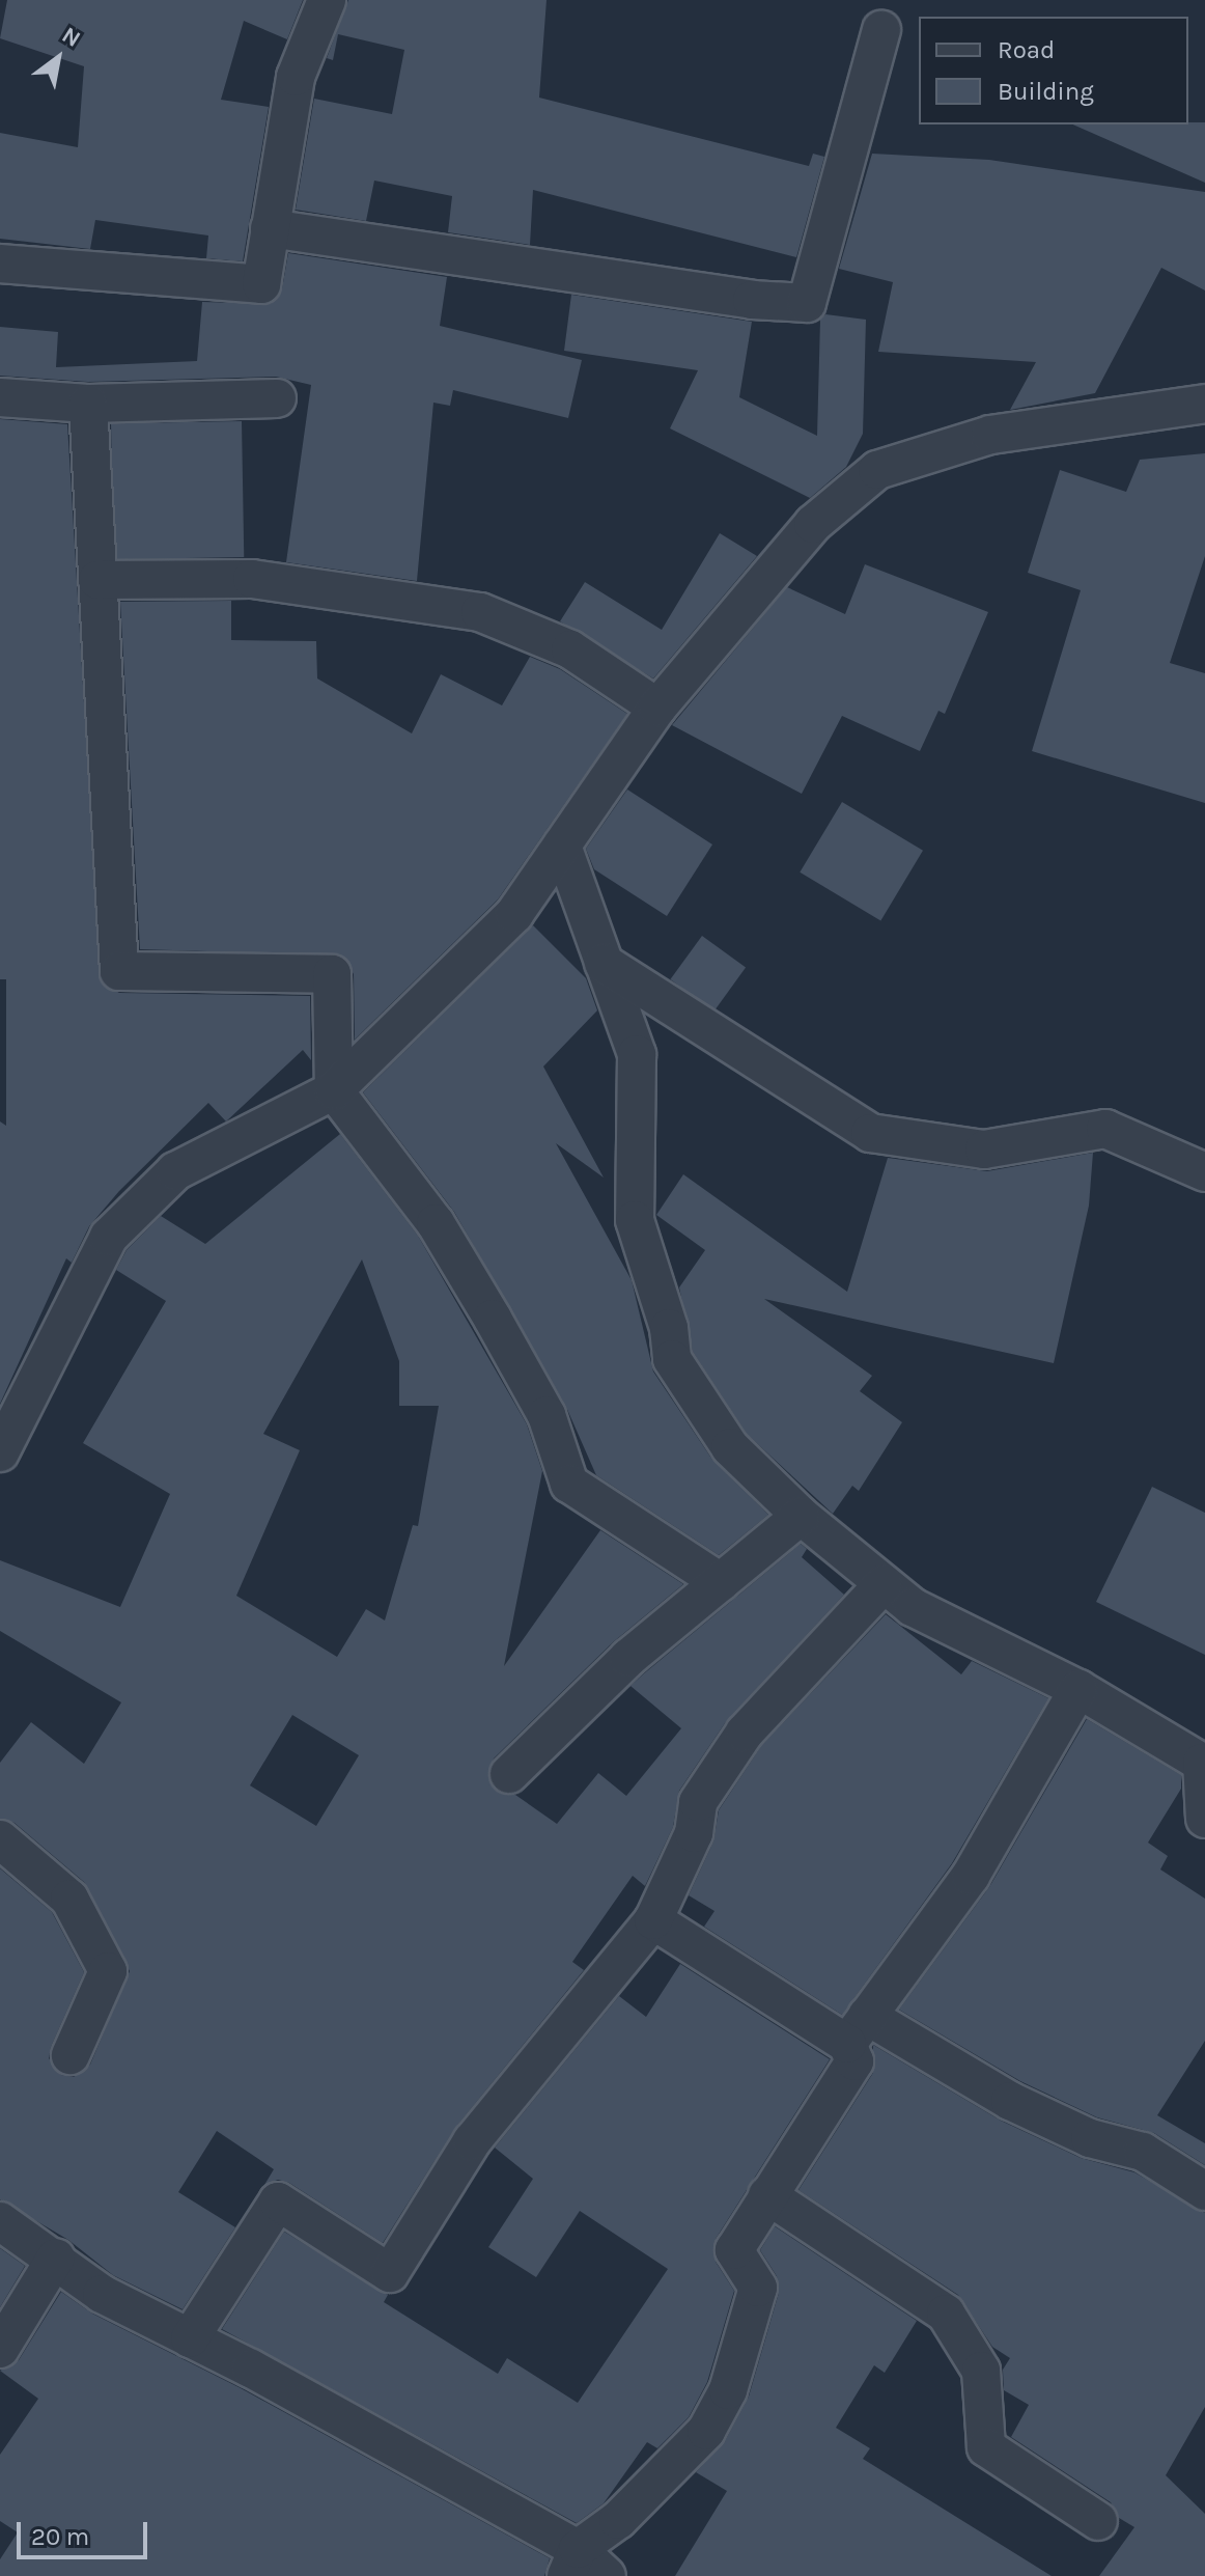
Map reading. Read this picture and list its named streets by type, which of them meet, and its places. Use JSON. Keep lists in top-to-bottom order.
{
  "legend": ["Road", "Building"],
  "scale_bar": "20 m",
  "north": "top right"
}
